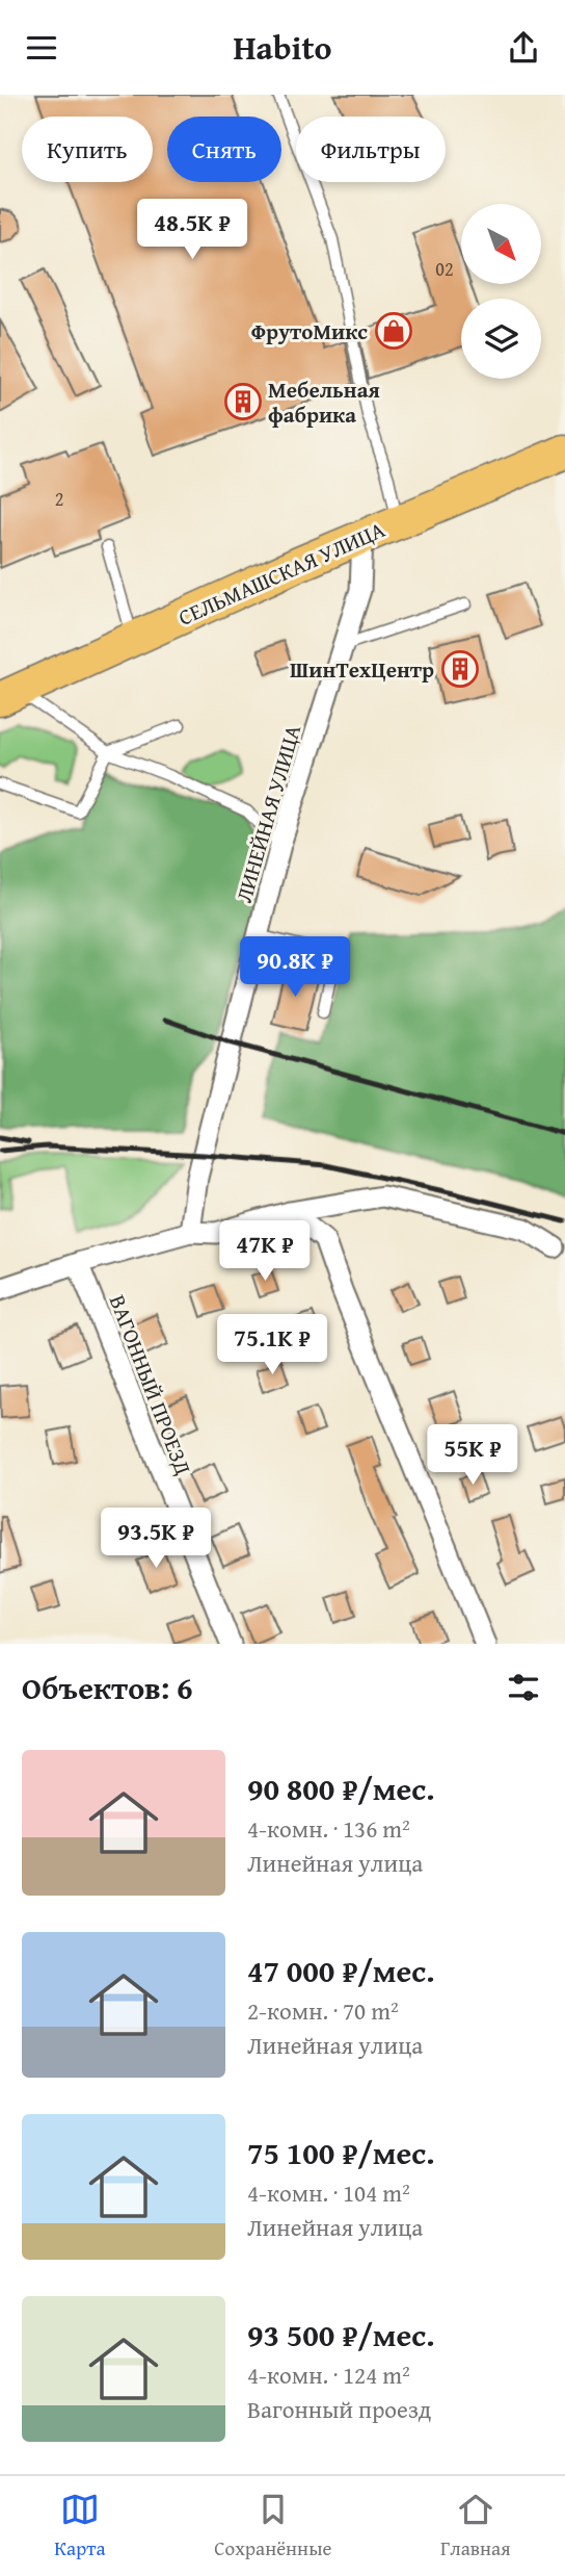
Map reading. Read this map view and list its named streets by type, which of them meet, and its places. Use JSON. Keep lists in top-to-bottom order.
{
  "streets": {
    "highway": ["СЕЛЬМАШСКАЯ УЛИЦА"],
    "street": ["ЛИНЕЙНАЯ УЛИЦА", "ВАГОННЫЙ ПРОЕЗД"]
  },
  "crossings": [
    ["СЕЛЬМАШСКАЯ УЛИЦА", "ЛИНЕЙНАЯ УЛИЦА"]
  ],
  "places": {
    "shop": ["ФрутоМикс"],
    "building": ["Мебельная фабрика", "ШинТехЦентр"]
  },
  "house_numbers": ["02", "2"],
  "north": "bottom right",
  "page": {
    "header": "Habito",
    "chip": ["Купить", "Снять", "Фильтры"],
    "price": [
      "48.5K ₽",
      "90.8K ₽",
      "47K ₽",
      "75.1K ₽",
      "55K ₽",
      "93.5K ₽"
    ],
    "heading": "Объектов: 6",
    "list": [
      {
        "name": "90 800 ₽/мес.",
        "note": "4-комн. · 136 m² · Линейная улица"
      },
      {
        "name": "47 000 ₽/мес.",
        "note": "2-комн. · 70 m² · Линейная улица"
      },
      {
        "name": "75 100 ₽/мес.",
        "note": "4-комн. · 104 m² · Линейная улица"
      },
      {
        "name": "93 500 ₽/мес.",
        "note": "4-комн. · 124 m² · Вагонный проезд"
      }
    ],
    "tabs": ["Карта", "Сохранённые", "Главная"]
  }
}
